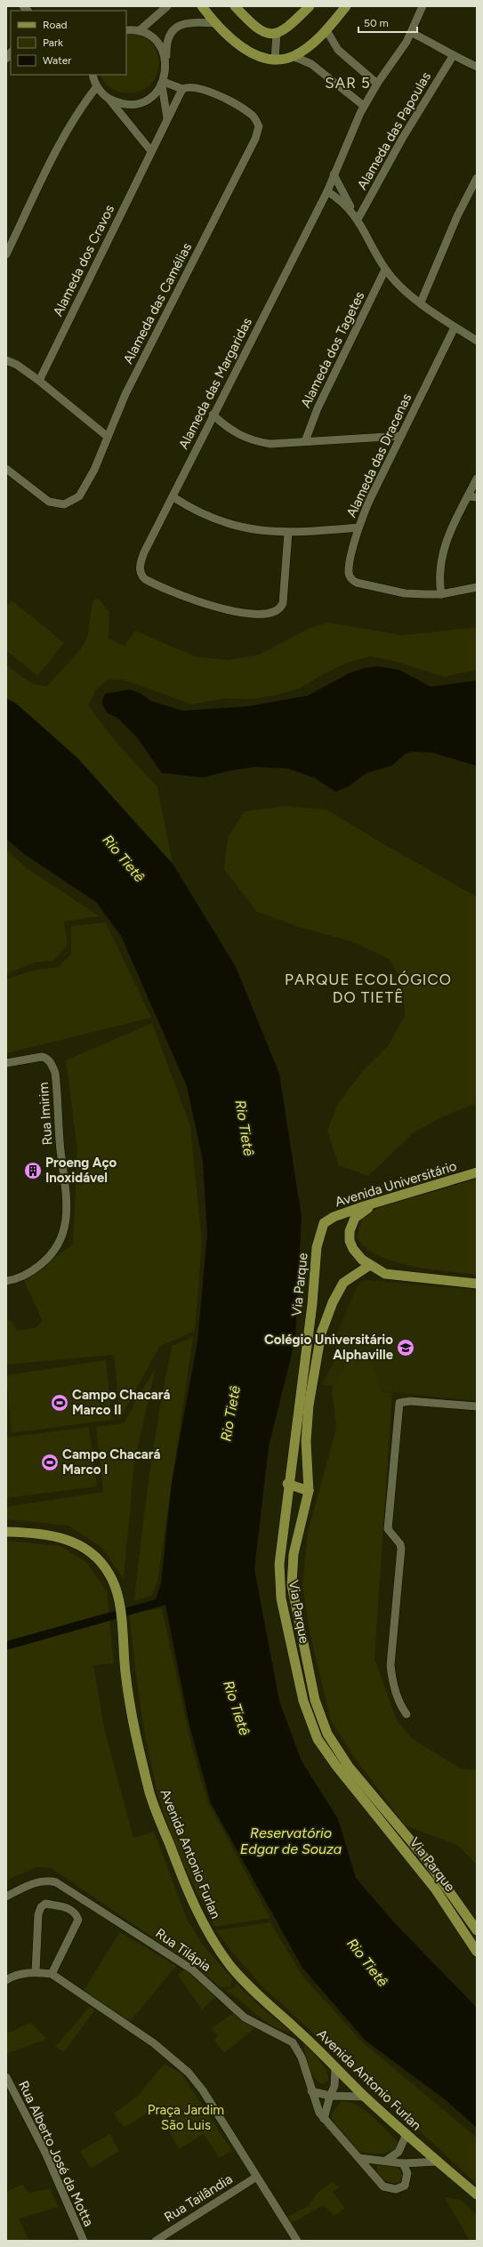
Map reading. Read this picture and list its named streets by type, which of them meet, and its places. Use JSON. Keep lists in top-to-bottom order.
{
  "streets": {
    "main road": ["Avenida Universitário", "Via Parque", "Avenida Antonio Furlan"],
    "street": [
      "Alameda das Papoulas",
      "Alameda dos Cravos",
      "Alameda das Camélias",
      "Alameda dos Tagetes",
      "Alameda das Margaridas",
      "Alameda das Dracenas",
      "Rua Imirim",
      "Rua Tilápia",
      "Rua Alberto José da Motta",
      "Rua Tailândia"
    ]
  },
  "crossings": [
    ["Alameda dos Cravos", "Alameda das Camélias"],
    ["Avenida Universitário", "Via Parque"]
  ],
  "districts": ["SAR 5", "PARQUE ECOLÓGICO DO TIETÊ"],
  "water": ["Rio Tietê", "Reservatório Edgar de Souza"],
  "parks": ["Praça Jardim São Luis"],
  "places": {
    "building": ["Proeng Aço Inoxidável"],
    "school or university": ["Colégio Universitário Alphaville"],
    "sports": ["Campo Chacará Marco II", "Campo Chacará Marco I"]
  },
  "legend": ["Road", "Park", "Water"],
  "scale_bar": "50 m"
}
